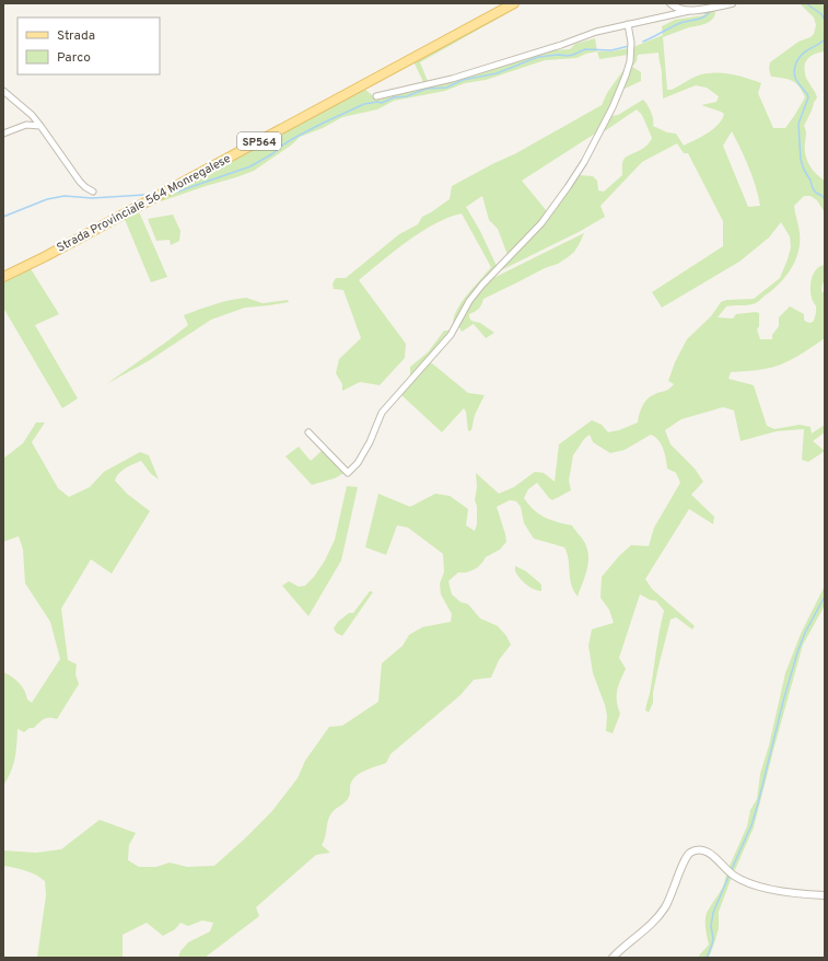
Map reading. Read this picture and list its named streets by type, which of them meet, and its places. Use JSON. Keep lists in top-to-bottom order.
{
  "streets": {
    "main road": ["SP564", "Strada Provinciale 564 Monregalese"]
  },
  "legend": ["Strada", "Parco"]
}
